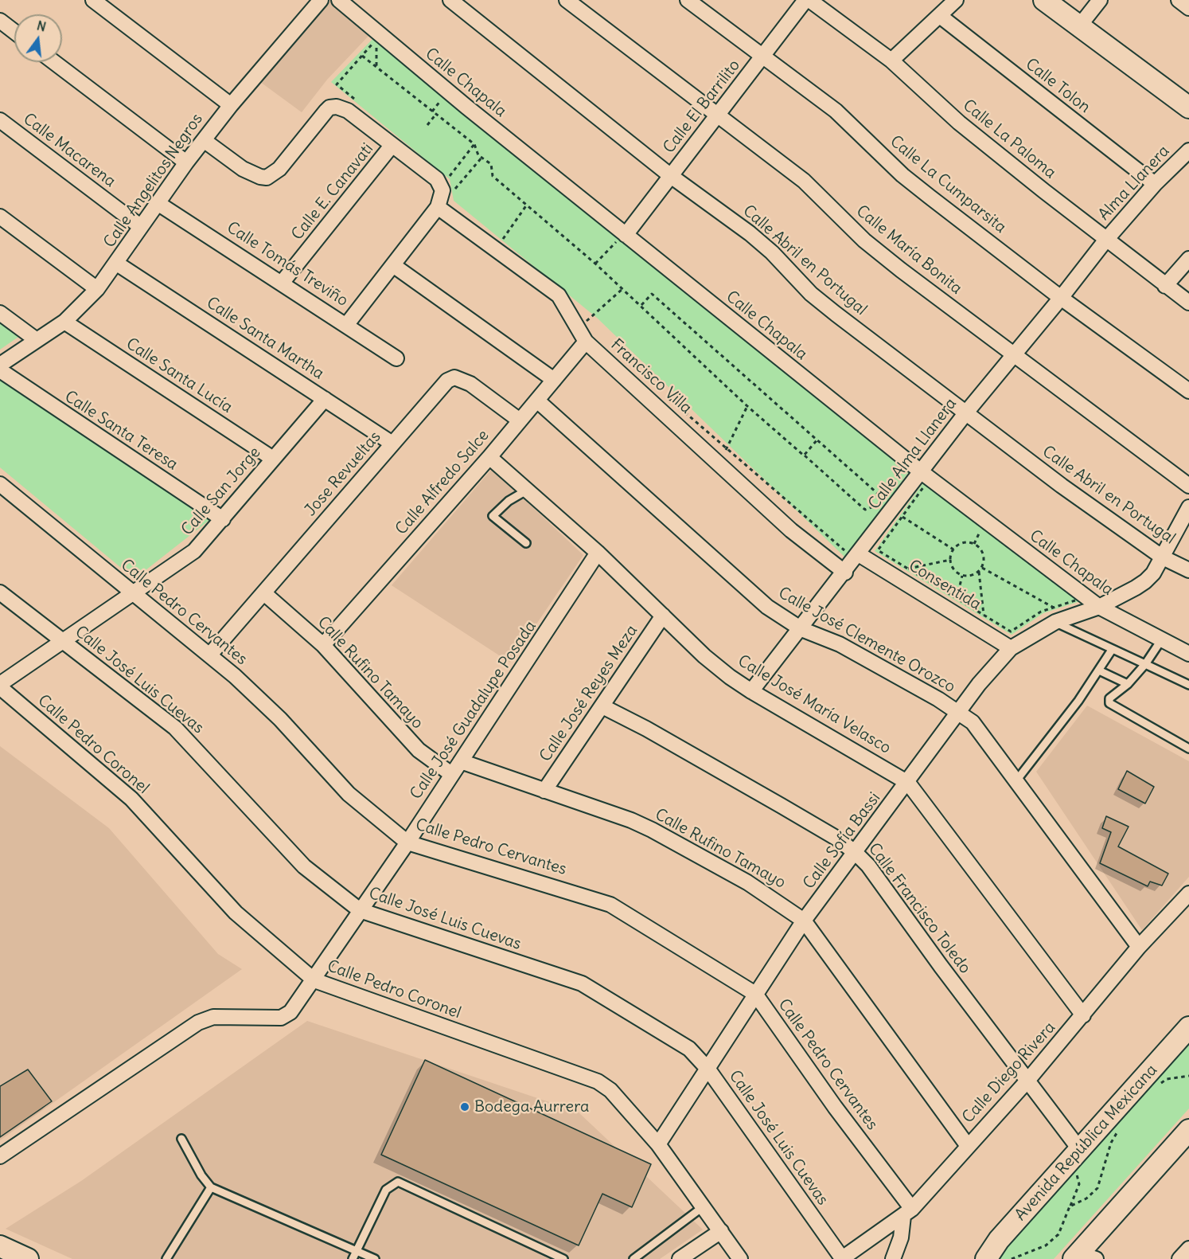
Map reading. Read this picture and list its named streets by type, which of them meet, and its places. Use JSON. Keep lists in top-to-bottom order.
{
  "streets": {
    "main road": ["Avenida República Mexicana"],
    "street": [
      "Calle Chapala",
      "Calle Tolon",
      "Calle El Barrilito",
      "Calle La Paloma",
      "Calle Macarena",
      "Calle Angelitos Negros",
      "Alma Llanera",
      "Calle La Cumparsita",
      "Calle E. Canavati",
      "Calle María Bonita",
      "Calle Abril en Portugal",
      "Calle Tomás Treviño",
      "Calle Santa Martha",
      "Calle Santa Lucía",
      "Francisco Villa",
      "Calle Santa Teresa",
      "Calle Alma Llanera",
      "Jose Revueltas",
      "Calle Alfredo Salce",
      "Calle San Jorge",
      "Consentida",
      "Calle Pedro Cervantes",
      "Calle José Clemente Orozco",
      "Calle Rufino Tamayo",
      "Calle José Luis Cuevas",
      "Calle José Reyes Meza",
      "Calle José María Velasco",
      "Calle José Guadalupe Posada",
      "Calle Pedro Coronel",
      "Calle Sofía Bassi",
      "Calle Francisco Toledo",
      "Calle Diego Rivera"
    ]
  },
  "crossings": [
    ["Calle Chapala", "Calle El Barrilito"],
    ["Calle Chapala", "Calle Alma Llanera"],
    ["Calle Chapala", "Calle Sofía Bassi"],
    ["Calle Tolon", "Alma Llanera"],
    ["Calle El Barrilito", "Calle La Cumparsita"],
    ["Calle El Barrilito", "Calle María Bonita"],
    ["Calle El Barrilito", "Calle Abril en Portugal"],
    ["Calle La Paloma", "Alma Llanera"],
    ["Calle La Paloma", "Calle Alma Llanera"],
    ["Calle Macarena", "Calle Angelitos Negros"],
    ["Calle Angelitos Negros", "Calle Tomás Treviño"],
    ["Calle Angelitos Negros", "Calle Santa Martha"],
    ["Calle Angelitos Negros", "Calle Santa Lucía"],
    ["Alma Llanera", "Calle Alma Llanera"],
    ["Calle La Cumparsita", "Calle Alma Llanera"],
    ["Calle E. Canavati", "Calle Tomás Treviño"],
    ["Calle María Bonita", "Calle Alma Llanera"],
    ["Calle Abril en Portugal", "Calle Alma Llanera"],
    ["Calle Abril en Portugal", "Calle Sofía Bassi"],
    ["Calle Santa Martha", "Jose Revueltas"],
    ["Calle Santa Martha", "Calle San Jorge"],
    ["Calle Santa Lucía", "Calle San Jorge"],
    ["Francisco Villa", "Calle Alma Llanera"],
    ["Francisco Villa", "Calle Alfredo Salce"],
    ["Calle Santa Teresa", "Calle San Jorge"],
    ["Calle Alma Llanera", "Consentida"],
    ["Calle Alma Llanera", "Calle José Clemente Orozco"],
    ["Calle Alma Llanera", "Calle José María Velasco"],
    ["Jose Revueltas", "Calle Alfredo Salce"],
    ["Jose Revueltas", "Calle Pedro Cervantes"],
    ["Jose Revueltas", "Calle Rufino Tamayo"],
    ["Calle Alfredo Salce", "Calle José Clemente Orozco"],
    ["Calle Alfredo Salce", "Calle Rufino Tamayo"],
    ["Calle Alfredo Salce", "Calle José María Velasco"],
    ["Calle San Jorge", "Calle Pedro Cervantes"],
    ["Calle San Jorge", "Calle José Luis Cuevas"],
    ["Calle San Jorge", "Calle Pedro Coronel"],
    ["Consentida", "Calle Sofía Bassi"],
    ["Calle Pedro Cervantes", "Calle José Guadalupe Posada"],
    ["Calle Pedro Cervantes", "Calle Sofía Bassi"],
    ["Calle Pedro Cervantes", "Calle Diego Rivera"],
    ["Calle José Clemente Orozco", "Calle Sofía Bassi"],
    ["Calle José Clemente Orozco", "Calle Diego Rivera"],
    ["Calle Rufino Tamayo", "Calle José Reyes Meza"],
    ["Calle Rufino Tamayo", "Calle José Guadalupe Posada"],
    ["Calle Rufino Tamayo", "Calle Sofía Bassi"],
    ["Calle Rufino Tamayo", "Calle Diego Rivera"],
    ["Calle José Luis Cuevas", "Calle José Guadalupe Posada"],
    ["Calle José Luis Cuevas", "Calle Sofía Bassi"],
    ["Calle José Luis Cuevas", "Calle Diego Rivera"],
    ["Calle José Reyes Meza", "Calle José María Velasco"],
    ["Calle José Reyes Meza", "Calle Francisco Toledo"],
    ["Calle José María Velasco", "Calle José Guadalupe Posada"],
    ["Calle José María Velasco", "Calle Sofía Bassi"],
    ["Calle José María Velasco", "Calle Diego Rivera"],
    ["Calle José Guadalupe Posada", "Calle Pedro Coronel"],
    ["Calle Pedro Coronel", "Calle Sofía Bassi"],
    ["Calle Sofía Bassi", "Calle Francisco Toledo"],
    ["Calle Francisco Toledo", "Calle Diego Rivera"],
    ["Calle Francisco Toledo", "Avenida República Mexicana"]
  ],
  "places": ["Bodega Aurrera"],
  "north": "top"
}
